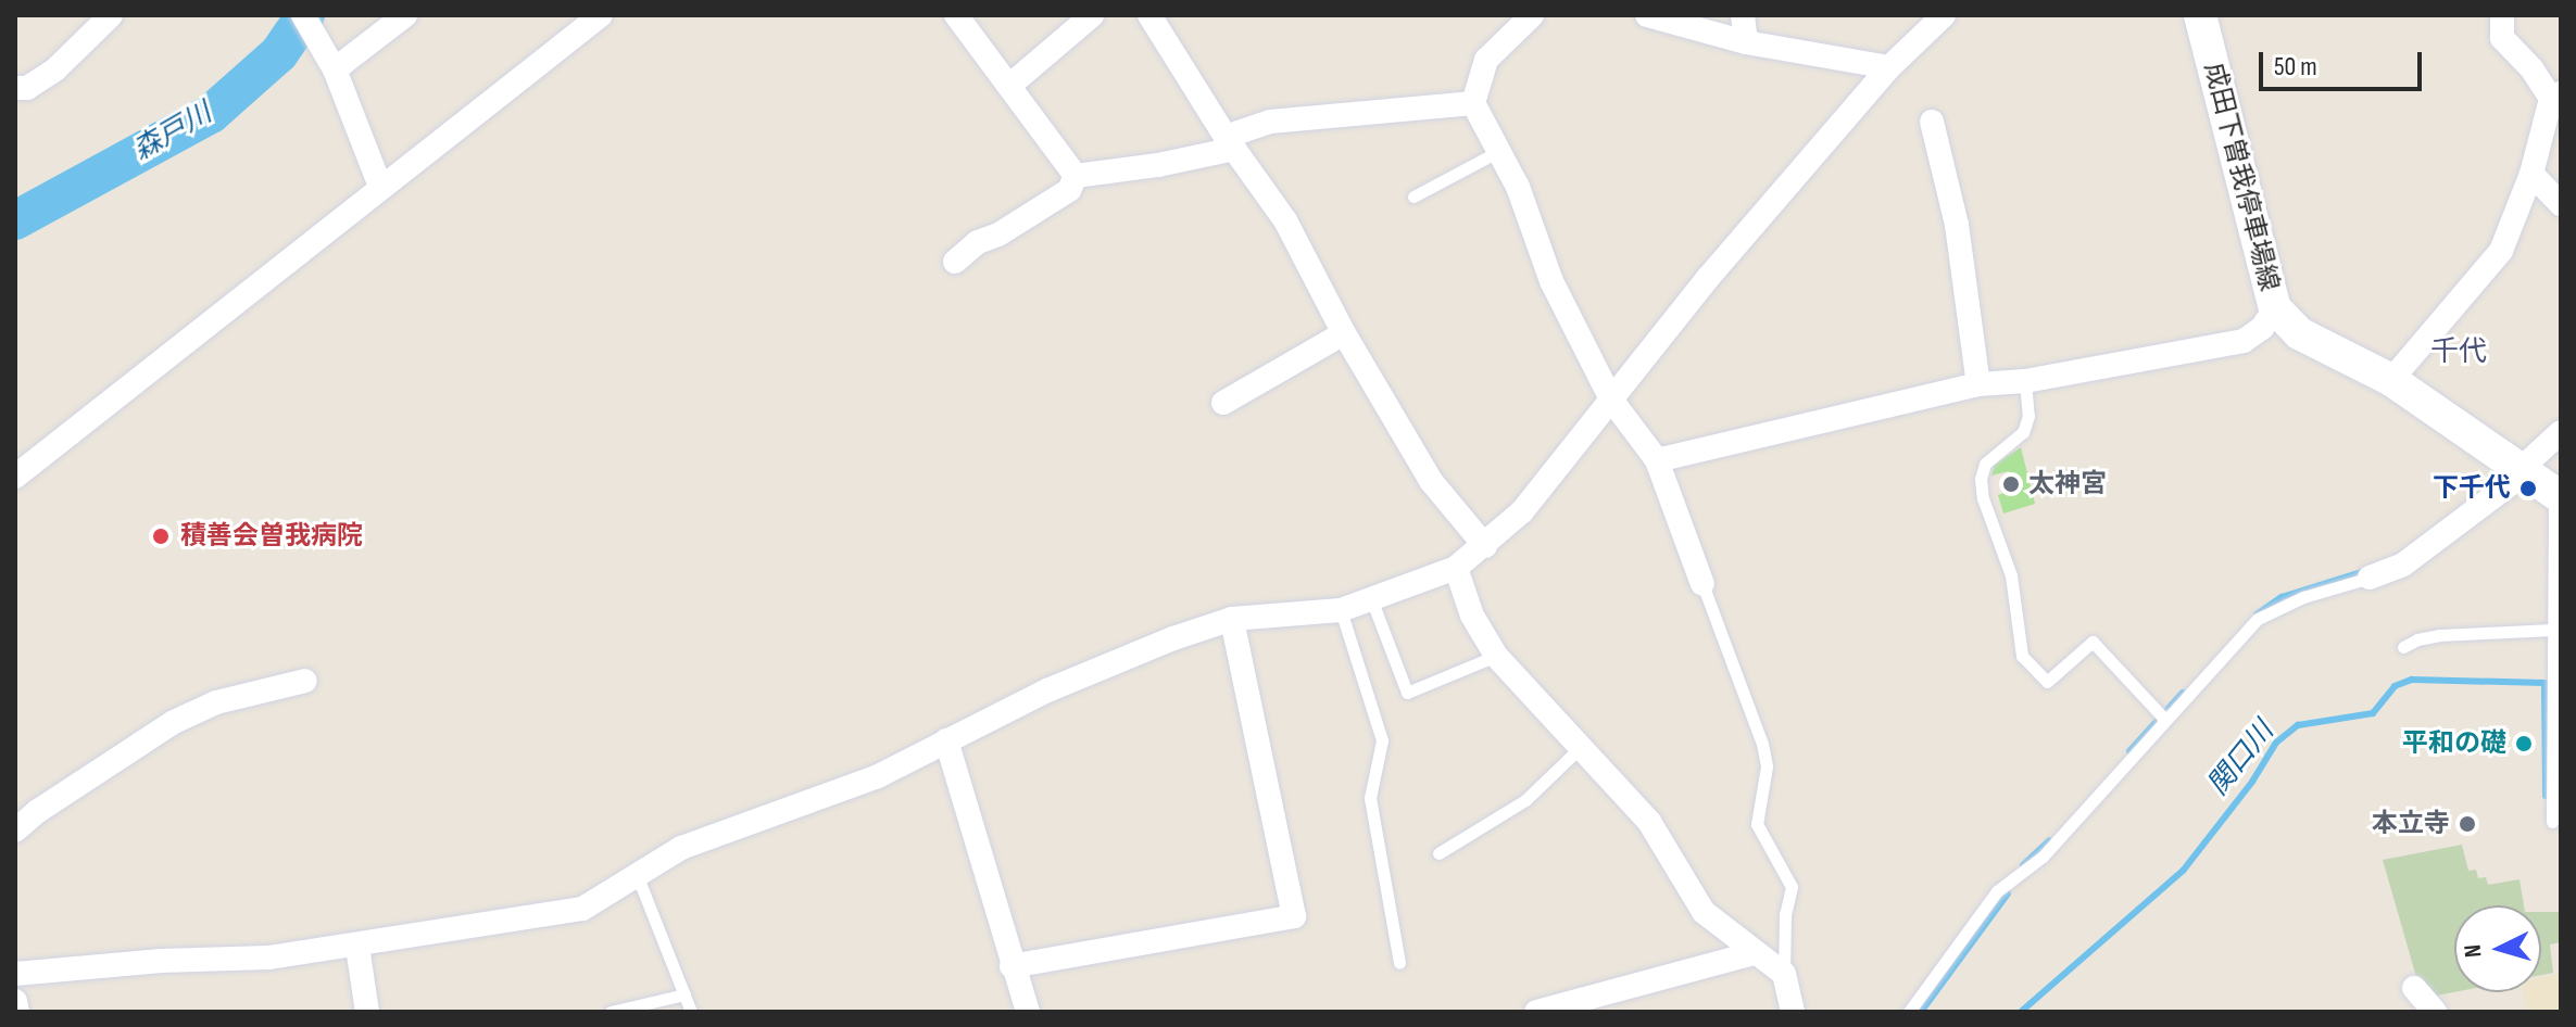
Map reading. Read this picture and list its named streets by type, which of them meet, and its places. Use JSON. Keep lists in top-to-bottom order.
{
  "streets": {
    "main road": ["成田下曽我停車場線"]
  },
  "districts": ["千代"],
  "water": ["森戸川", "関口川"],
  "places": [
    "太神宮",
    "下千代",
    "積善会曽我病院",
    "平和の礎",
    "本立寺"
  ],
  "scale_bar": "50 m",
  "north": "left"
}
